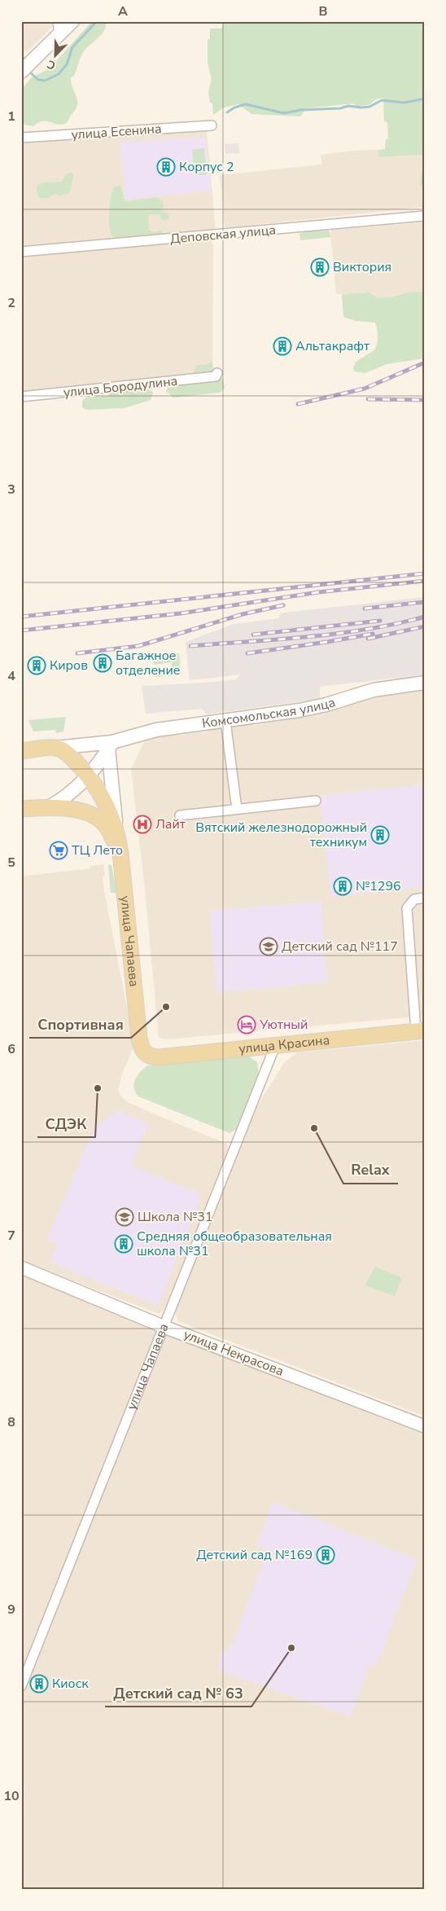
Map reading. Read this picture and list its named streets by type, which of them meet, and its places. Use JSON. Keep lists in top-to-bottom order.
{
  "streets": {
    "main road": ["Комсомольская улица", "улица Чапаева", "улица Красина"],
    "street": [
      "улица Есенина",
      "Деповская улица",
      "улица Бородулина",
      "улица Некрасова"
    ]
  },
  "crossings": [
    ["Комсомольская улица", "улица Чапаева"],
    ["улица Чапаева", "улица Красина"],
    ["улица Чапаева", "улица Некрасова"]
  ],
  "places": {
    "building": [
      "Корпус 2",
      "Виктория",
      "Альтакрафт",
      "Багажное отделение",
      "Киров",
      "Вятский железнодорожный техникум",
      "№1296",
      "Средняя общеобразовательная школа №31",
      "Детский сад №169",
      "Киоск"
    ],
    "hospital": ["Лайт"],
    "supermarket": ["ТЦ Лето"],
    "school or university": ["Детский сад №117", "Школа №31"],
    "other": [
      "Спортивная",
      "СДЭК",
      "Relax",
      "Детский сад № 63"
    ],
    "hotel": ["Уютный"]
  },
  "north": "bottom left",
  "grid": {
    "columns": ["A", "B"],
    "rows": [
      "1",
      "2",
      "3",
      "4",
      "5",
      "6",
      "7",
      "8",
      "9",
      "10"
    ]
  }
}
